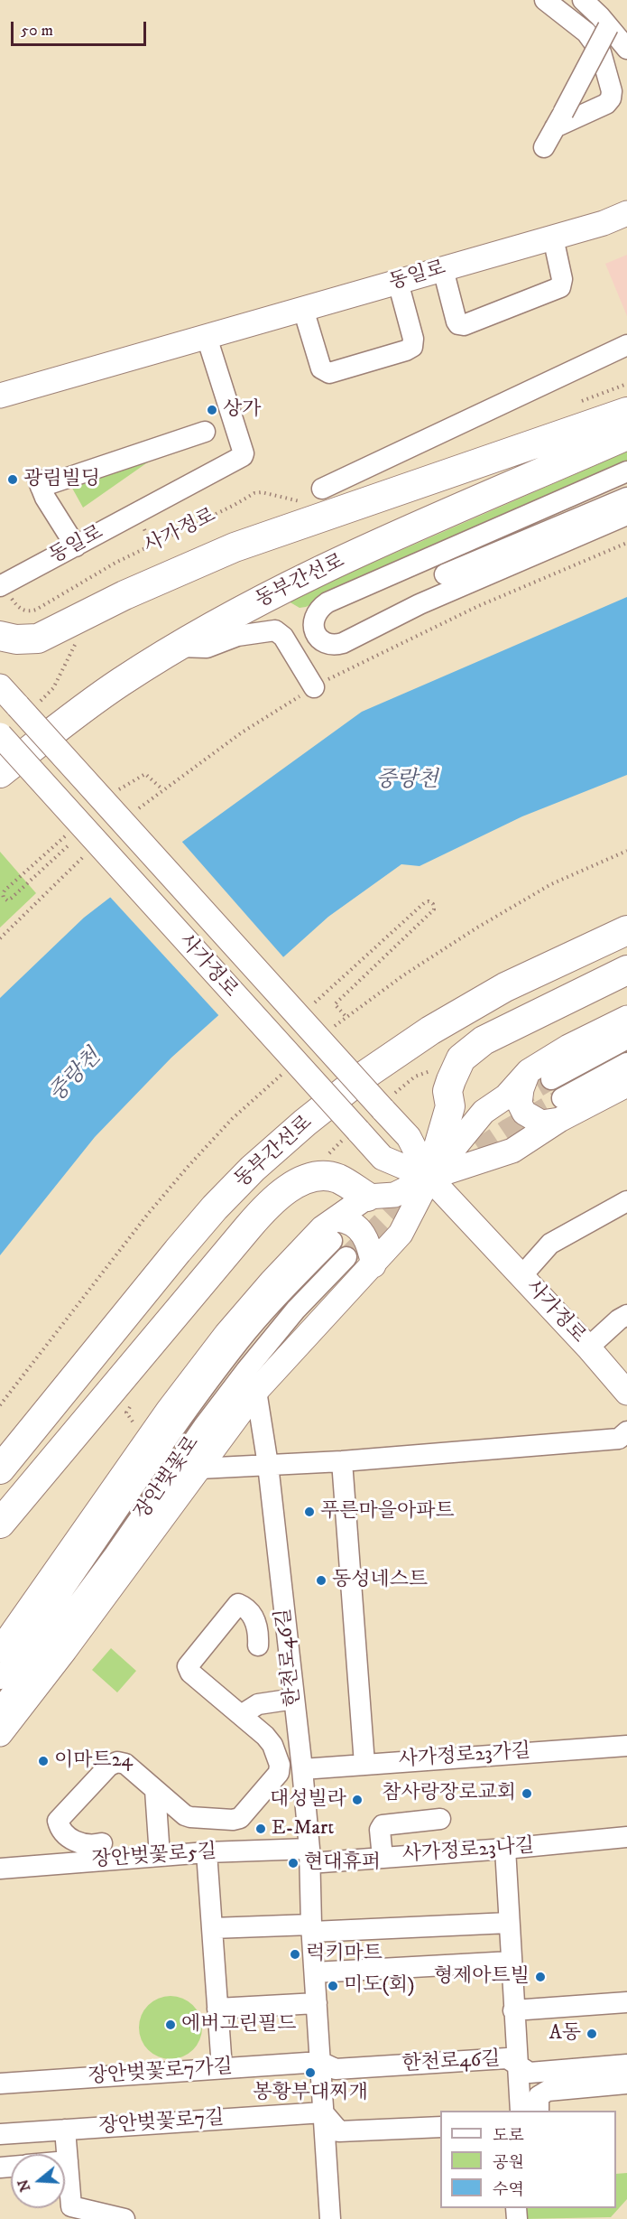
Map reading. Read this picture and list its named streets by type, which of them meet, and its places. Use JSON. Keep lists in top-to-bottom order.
{
  "streets": {
    "highway": ["동부간선로"],
    "main road": ["동일로", "사가정로"],
    "street": [
      "장안벚꽃로",
      "한천로46길",
      "사가정로23가길",
      "사가정로23나길",
      "장안벚꽃로5길",
      "장안벚꽃로7가길",
      "장안벚꽃로7길"
    ]
  },
  "crossings": [
    ["동일로", "사가정로"],
    ["한천로46길", "사가정로23가길"],
    ["한천로46길", "사가정로23나길"],
    ["한천로46길", "장안벚꽃로5길"],
    ["한천로46길", "장안벚꽃로7가길"],
    ["한천로46길", "장안벚꽃로7길"],
    ["사가정로23나길", "장안벚꽃로5길"]
  ],
  "water": ["중랑천"],
  "places": [
    "상가",
    "광림빌딩",
    "푸른마을아파트",
    "동성네스트",
    "이마트24",
    "참사랑장로교회",
    "대성빌라",
    "E-Mart",
    "현대휴퍼",
    "럭키마트",
    "형제아트빌",
    "미도(회)",
    "에버그린필드",
    "A동",
    "봉황부대찌개"
  ],
  "legend": ["도로", "공원", "수역"],
  "scale_bar": "50 m",
  "north": "left"
}
